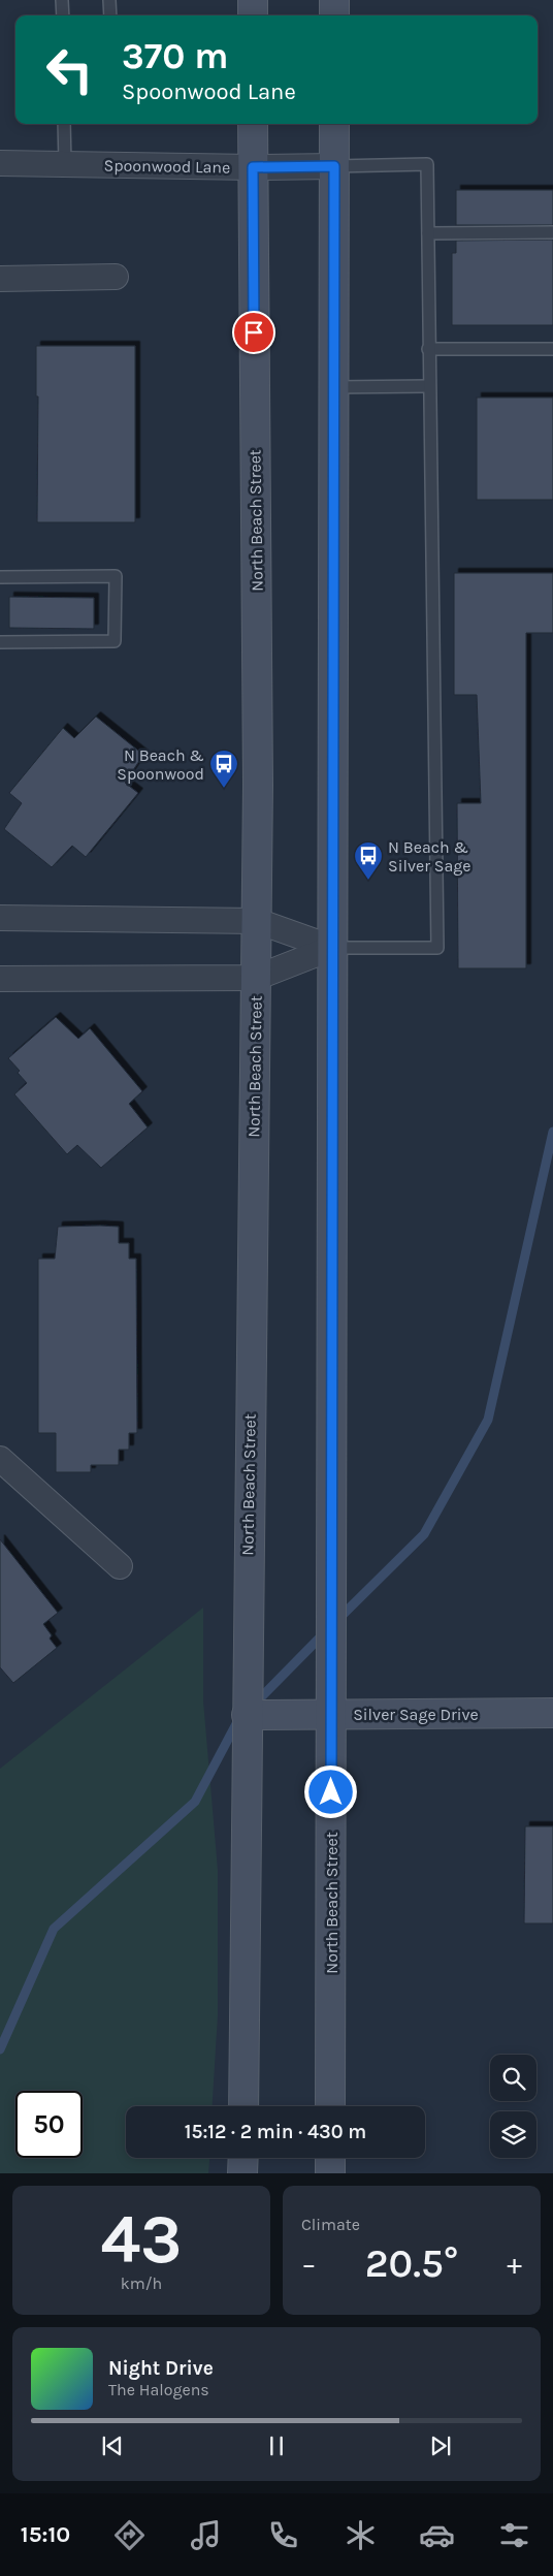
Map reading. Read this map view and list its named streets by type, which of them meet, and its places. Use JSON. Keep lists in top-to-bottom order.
{
  "streets": {
    "main road": ["North Beach Street", "Silver Sage Drive"],
    "street": ["Spoonwood Lane"]
  },
  "crossings": [
    ["Spoonwood Lane", "North Beach Street"],
    ["North Beach Street", "Silver Sage Drive"]
  ],
  "places": {
    "bus stop": ["N Beach & Spoonwood", "N Beach & Silver Sage"]
  },
  "page": {
    "turn": ["370 m", "Spoonwood Lane"],
    "limit": "50",
    "trip": "15:12 · 2 min · 430 m",
    "tile": [
      ["43", "km/h"],
      "Climate"
    ],
    "heat": ["−", "20.5°", "+"],
    "song": ["Night Drive", "The Halogens"],
    "tabs": "15:10"
  }
}
